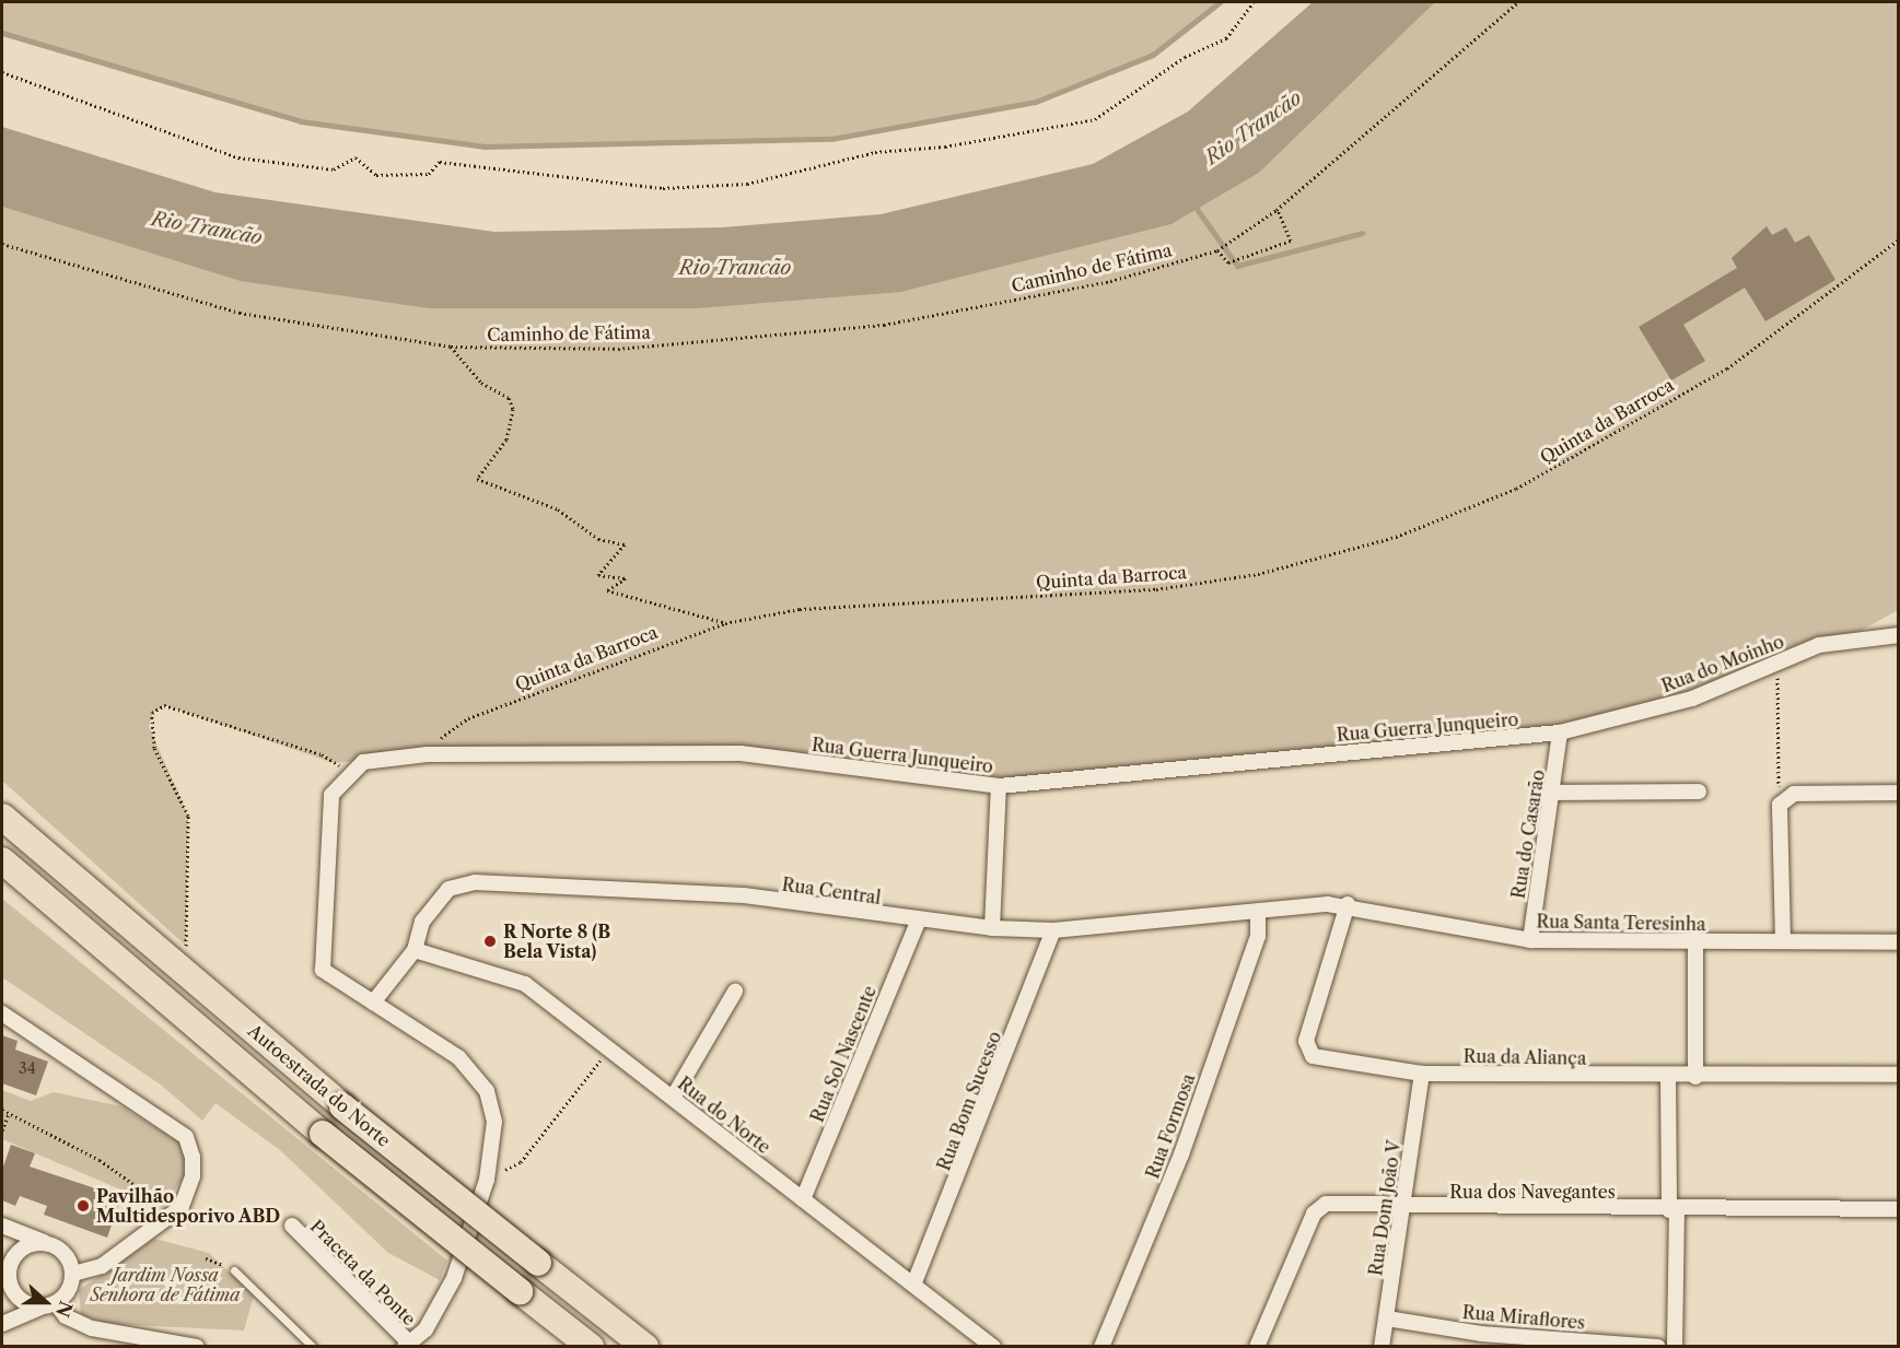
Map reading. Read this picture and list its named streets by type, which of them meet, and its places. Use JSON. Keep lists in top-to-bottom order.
{
  "streets": {
    "highway": ["Autoestrada do Norte"],
    "street": [
      "Rua do Moinho",
      "Rua Guerra Junqueiro",
      "Rua do Casarão",
      "Rua Central",
      "Rua Santa Teresinha",
      "Rua Sol Nascente",
      "Rua da Aliança",
      "Rua Bom Sucesso",
      "Rua do Norte",
      "Rua Formosa",
      "Rua dos Navegantes",
      "Rua Dom João V",
      "Praceta da Ponte",
      "Rua Miraflores"
    ],
    "path": ["Caminho de Fátima", "Quinta da Barroca"]
  },
  "crossings": [
    ["Quinta da Barroca", "Rua Guerra Junqueiro"],
    ["Rua do Moinho", "Rua Guerra Junqueiro"],
    ["Rua do Moinho", "Rua do Casarão"],
    ["Rua Guerra Junqueiro", "Rua do Casarão"],
    ["Rua Guerra Junqueiro", "Rua Central"],
    ["Rua do Casarão", "Rua Santa Teresinha"],
    ["Rua Central", "Rua Santa Teresinha"],
    ["Rua Central", "Rua Sol Nascente"],
    ["Rua Central", "Rua da Aliança"],
    ["Rua Central", "Rua Bom Sucesso"],
    ["Rua Central", "Rua do Norte"],
    ["Rua Central", "Rua Formosa"],
    ["Rua Santa Teresinha", "Rua da Aliança"],
    ["Rua Sol Nascente", "Rua do Norte"],
    ["Rua da Aliança", "Rua Dom João V"],
    ["Rua Bom Sucesso", "Rua do Norte"],
    ["Rua dos Navegantes", "Rua Dom João V"],
    ["Rua Dom João V", "Rua Miraflores"]
  ],
  "water": ["Rio Trancão"],
  "parks": ["Jardim Nossa Senhora de Fátima"],
  "places": ["R Norte 8 (B Bela Vista)", "Pavilhão Multidesporivo ABD"],
  "house_numbers": ["34"],
  "north": "right"
}
